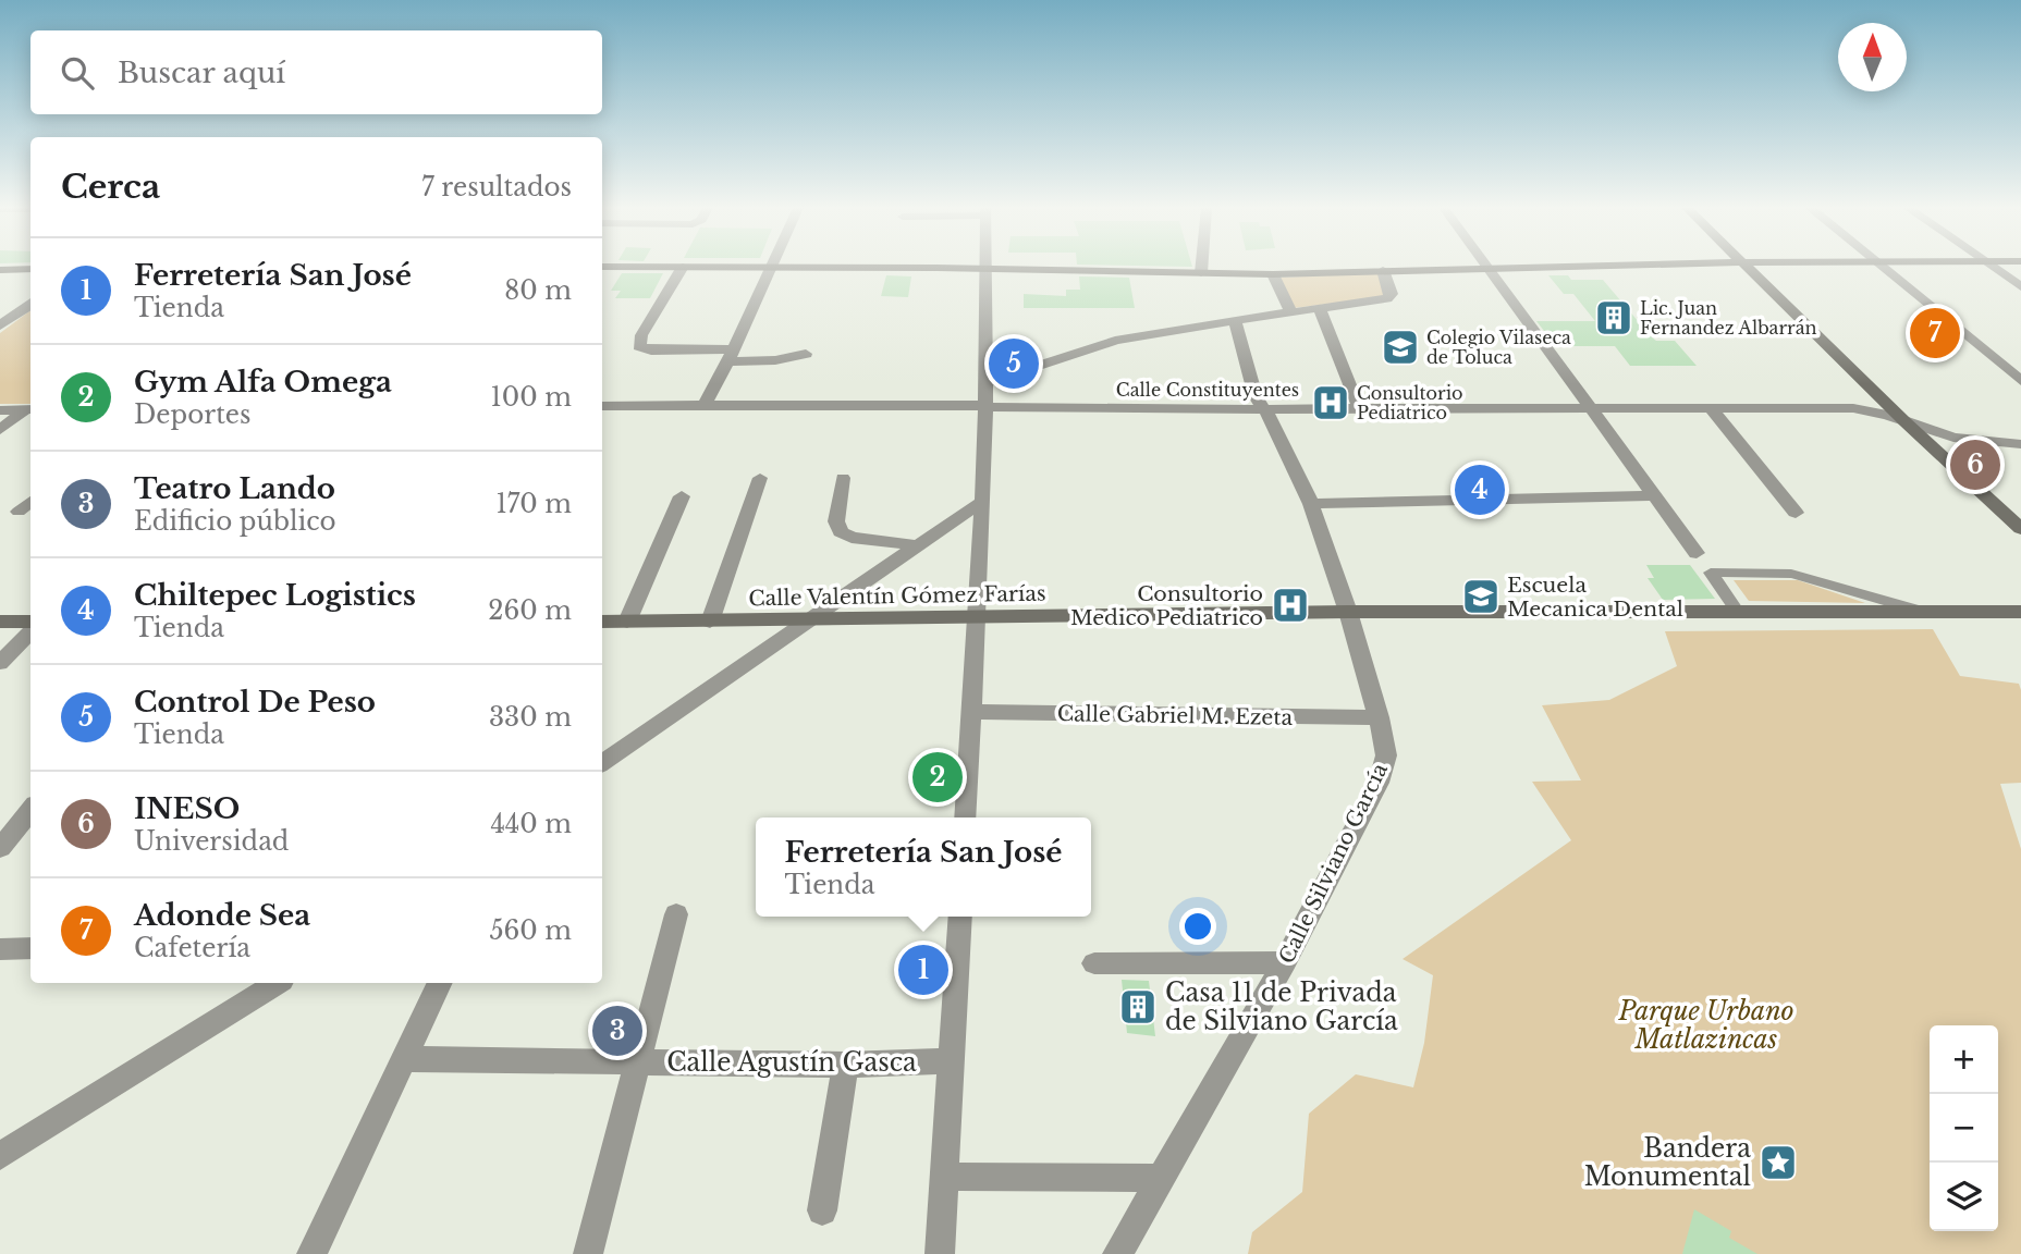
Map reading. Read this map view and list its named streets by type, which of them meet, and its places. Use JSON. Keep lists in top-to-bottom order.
{
  "streets": {
    "main road": ["Calle Valentín Gómez Farías"],
    "street": [
      "Calle Constituyentes",
      "Calle Gabriel M. Ezeta",
      "Calle Silviano García",
      "Calle Agustín Gasca"
    ]
  },
  "crossings": [
    ["Calle Constituyentes", "Calle Silviano García"],
    ["Calle Valentín Gómez Farías", "Calle Silviano García"],
    ["Calle Gabriel M. Ezeta", "Calle Silviano García"]
  ],
  "parks": ["Parque Urbano Matlazincas"],
  "places": {
    "building": ["Lic. Juan Fernandez Albarrán", "Casa 11 de Privada de Silviano García"],
    "school or university": ["Colegio Vilaseca de Toluca", "Escuela Mecanica Dental"],
    "hospital": ["Consultorio Pediatrico", "Consultorio Medico Pediatrico"],
    "place": ["Bandera Monumental"]
  },
  "north": "top",
  "page": {
    "search": "Buscar aquí",
    "heading": ["Cerca", "7 resultados"],
    "list": [
      {
        "mark": "1",
        "name": "Ferretería San José",
        "note": "Tienda",
        "value": "80 m"
      },
      {
        "mark": "2",
        "name": "Gym Alfa Omega",
        "note": "Deportes",
        "value": "100 m"
      },
      {
        "mark": "3",
        "name": "Teatro Lando",
        "note": "Edificio público",
        "value": "170 m"
      },
      {
        "mark": "4",
        "name": "Chiltepec Logistics",
        "note": "Tienda",
        "value": "260 m"
      },
      {
        "mark": "5",
        "name": "Control De Peso",
        "note": "Tienda",
        "value": "330 m"
      },
      {
        "mark": "6",
        "name": "INESO",
        "note": "Universidad",
        "value": "440 m"
      },
      {
        "mark": "7",
        "name": "Adonde Sea",
        "note": "Cafetería",
        "value": "560 m"
      }
    ],
    "pins": [
      "7",
      "5",
      "6",
      "4",
      "2",
      "1",
      "3"
    ],
    "popup": ["Ferretería San José", "Tienda"],
    "map_buttons": ["+", "−"]
  }
}
